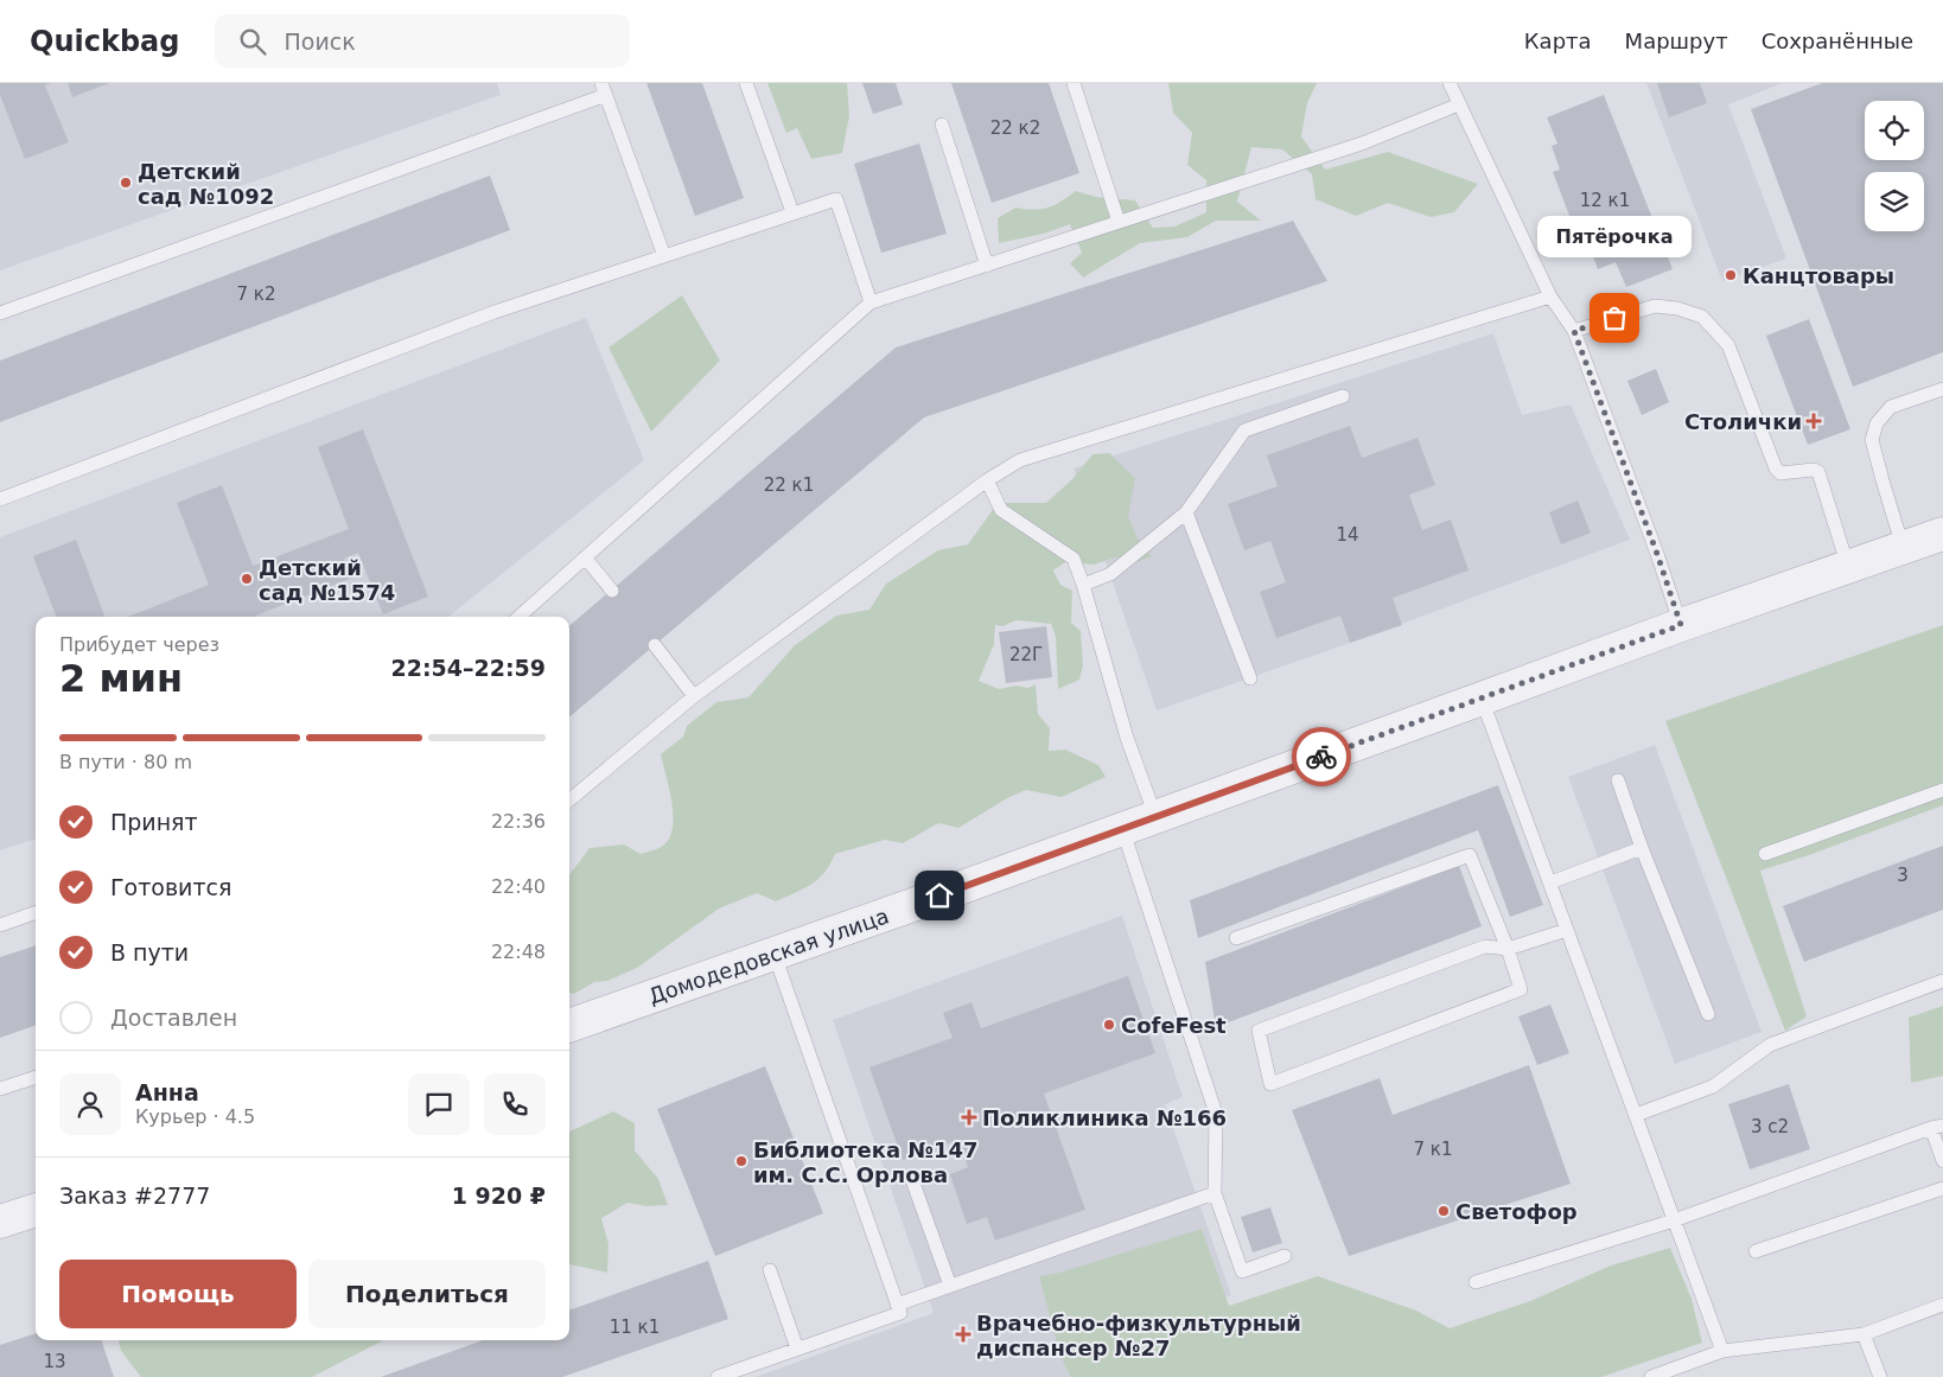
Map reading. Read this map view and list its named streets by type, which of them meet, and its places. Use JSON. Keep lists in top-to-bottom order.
{
  "streets": {
    "street": ["Домодедовская улица"]
  },
  "places": {
    "other": [
      "Детский сад №1092",
      "Канцтовары",
      "Пятёрочка",
      "Детский сад №1574",
      "CofeFest",
      "Библиотека №147 им. С.С. Орлова",
      "Светофор"
    ],
    "health": ["Столички", "Поликлиника №166", "Врачебно-физкультурный диспансер №27"]
  },
  "house_numbers": [
    "22 к2",
    "12 к1",
    "7 к2",
    "22 к1",
    "14",
    "22Г",
    "3",
    "3 с2",
    "7 к1",
    "11 к1",
    "13"
  ],
  "page": {
    "header": "Quickbag",
    "search": "Поиск",
    "nav": ["Карта", "Маршрут", "Сохранённые"],
    "bubble": "Пятёрочка",
    "heading": ["2 мин", "Прибудет через", "22:54–22:59"],
    "panel": [
      "Анна",
      "Курьер · 4.5",
      "Заказ #2777",
      "1 920 ₽"
    ],
    "bar": "В пути · 80 m",
    "list": [
      ["Принят", "22:36"],
      ["Готовится", "22:40"],
      ["В пути", "22:48"],
      "Доставлен"
    ],
    "buttons": ["Помощь", "Поделиться"]
  }
}
